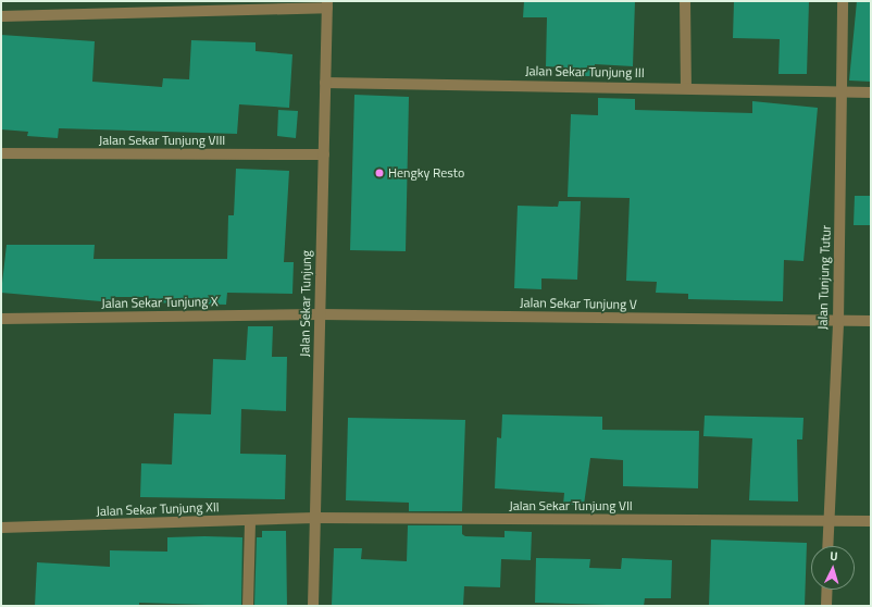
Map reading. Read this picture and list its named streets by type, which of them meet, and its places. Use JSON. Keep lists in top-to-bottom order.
{
  "streets": {
    "street": [
      "Jalan Sekar Tunjung III",
      "Jalan Sekar Tunjung VIII",
      "Jalan Tunjung Tutur",
      "Jalan Sekar Tunjung X",
      "Jalan Sekar Tunjung",
      "Jalan Sekar Tunjung V",
      "Jalan Sekar Tunjung VII",
      "Jalan Sekar Tunjung XII"
    ]
  },
  "crossings": [
    ["Jalan Sekar Tunjung III", "Jalan Tunjung Tutur"],
    ["Jalan Sekar Tunjung III", "Jalan Sekar Tunjung"],
    ["Jalan Sekar Tunjung VIII", "Jalan Sekar Tunjung"],
    ["Jalan Tunjung Tutur", "Jalan Sekar Tunjung V"],
    ["Jalan Tunjung Tutur", "Jalan Sekar Tunjung VII"],
    ["Jalan Sekar Tunjung X", "Jalan Sekar Tunjung"],
    ["Jalan Sekar Tunjung X", "Jalan Sekar Tunjung V"],
    ["Jalan Sekar Tunjung", "Jalan Sekar Tunjung V"],
    ["Jalan Sekar Tunjung", "Jalan Sekar Tunjung VII"],
    ["Jalan Sekar Tunjung", "Jalan Sekar Tunjung XII"],
    ["Jalan Sekar Tunjung VII", "Jalan Sekar Tunjung XII"]
  ],
  "places": ["Hengky Resto"],
  "north": "top"
}
